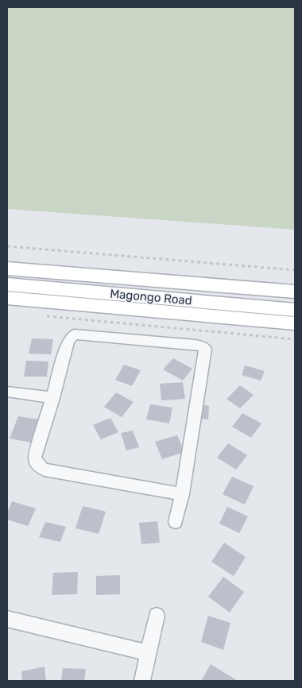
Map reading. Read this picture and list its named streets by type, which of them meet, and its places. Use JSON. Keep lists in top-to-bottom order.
{
  "streets": {
    "main road": ["Magongo Road"]
  }
}
